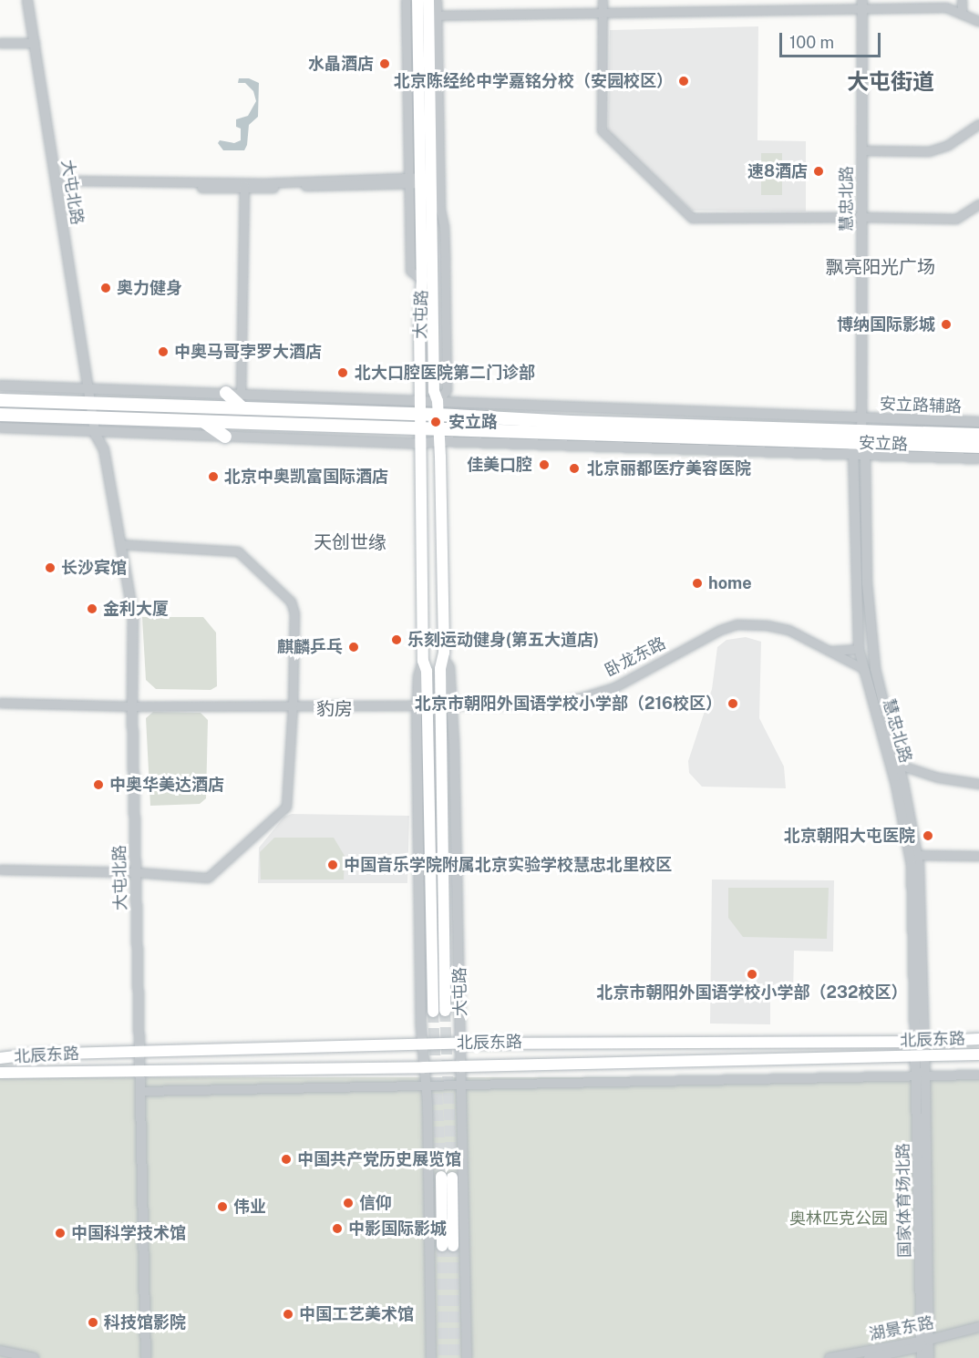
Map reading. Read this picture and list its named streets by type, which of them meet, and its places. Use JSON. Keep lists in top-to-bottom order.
{
  "streets": {
    "main road": ["大屯路", "安立路", "北辰东路"],
    "street": [
      "大屯北路",
      "慧忠北路",
      "安立路辅路",
      "卧龙东路",
      "国家体育场北路",
      "湖景东路"
    ]
  },
  "crossings": [
    ["大屯北路", "安立路"],
    ["大屯北路", "北辰东路"],
    ["慧忠北路", "安立路辅路"],
    ["慧忠北路", "安立路"],
    ["慧忠北路", "卧龙东路"],
    ["慧忠北路", "北辰东路"],
    ["慧忠北路", "国家体育场北路"],
    ["大屯路", "安立路"],
    ["大屯路", "卧龙东路"],
    ["大屯路", "北辰东路"],
    ["安立路辅路", "安立路"],
    ["北辰东路", "国家体育场北路"],
    ["国家体育场北路", "湖景东路"]
  ],
  "districts": [
    "大屯街道",
    "飘亮阳光广场",
    "天创世缘",
    "豹房"
  ],
  "parks": ["奥林匹克公园"],
  "places": [
    "水晶酒店",
    "北京陈经纶中学嘉铭分校（安园校区）",
    "速8酒店",
    "奥力健身",
    "博纳国际影城",
    "中奥马哥孛罗大酒店",
    "北大口腔医院第二门诊部",
    "安立路",
    "佳美口腔",
    "北京丽都医疗美容医院",
    "北京中奥凯富国际酒店",
    "长沙宾馆",
    "home",
    "金利大厦",
    "乐刻运动健身(第五大道店)",
    "麒麟乒乓",
    "北京市朝阳外国语学校小学部（216校区）",
    "中奥华美达酒店",
    "北京朝阳大屯医院",
    "中国音乐学院附属北京实验学校慧忠北里校区",
    "北京市朝阳外国语学校小学部（232校区）",
    "中国共产党历史展览馆",
    "信仰",
    "伟业",
    "中影国际影城",
    "中国科学技术馆",
    "中国工艺美术馆",
    "科技馆影院"
  ],
  "scale_bar": "100 m"
}
